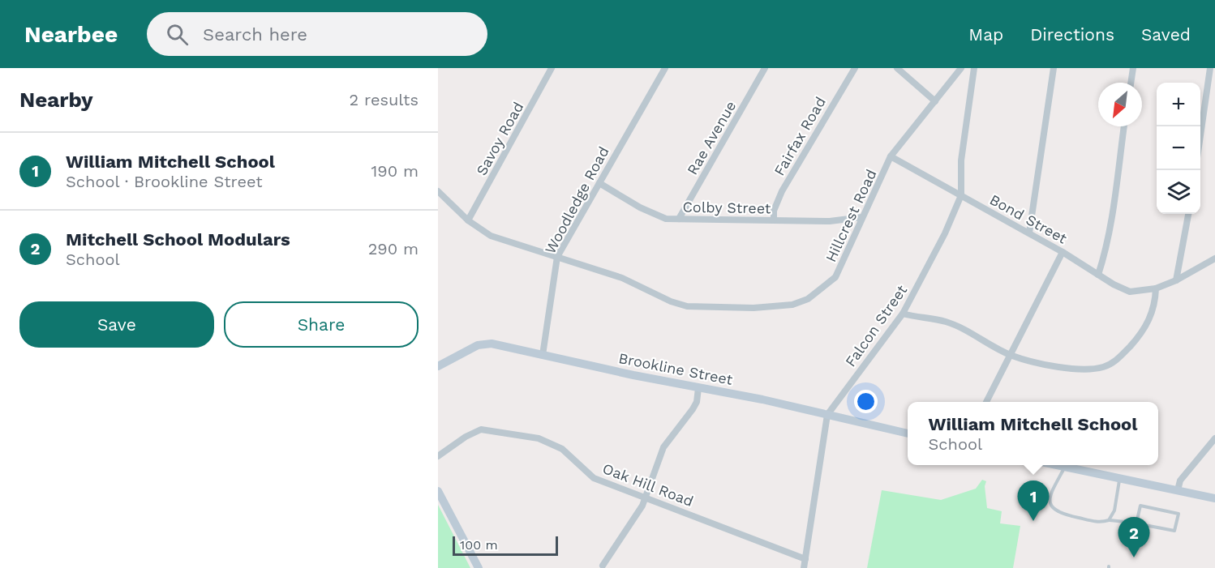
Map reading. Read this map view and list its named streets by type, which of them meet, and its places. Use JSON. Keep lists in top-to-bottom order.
{
  "streets": {
    "street": [
      "Fairfax Road",
      "Rae Avenue",
      "Savoy Road",
      "Woodledge Road",
      "Colby Street",
      "Hillcrest Road",
      "Bond Street",
      "Falcon Street",
      "Brookline Street",
      "Oak Hill Road"
    ]
  },
  "crossings": [
    ["Fairfax Road", "Colby Street"],
    ["Rae Avenue", "Colby Street"],
    ["Savoy Road", "Hillcrest Road"],
    ["Woodledge Road", "Colby Street"],
    ["Woodledge Road", "Hillcrest Road"],
    ["Woodledge Road", "Brookline Street"],
    ["Colby Street", "Hillcrest Road"],
    ["Hillcrest Road", "Bond Street"],
    ["Bond Street", "Falcon Street"],
    ["Falcon Street", "Brookline Street"],
    ["Falcon Street", "Oak Hill Road"]
  ],
  "scale_bar": "100 m",
  "north": "bottom left",
  "page": {
    "header": "Nearbee",
    "search": "Search here",
    "nav": ["Map", "Directions", "Saved"],
    "heading": ["Nearby", "2 results"],
    "map_buttons": ["+", "−"],
    "list": [
      {
        "mark": "1",
        "name": "William Mitchell School",
        "note": "School · Brookline Street",
        "value": "190 m"
      },
      {
        "mark": "2",
        "name": "Mitchell School Modulars",
        "note": "School",
        "value": "290 m"
      }
    ],
    "buttons": ["Save", "Share"],
    "popup": ["William Mitchell School", "School"],
    "pins": ["1", "2"],
    "scale": "100 m"
  }
}
